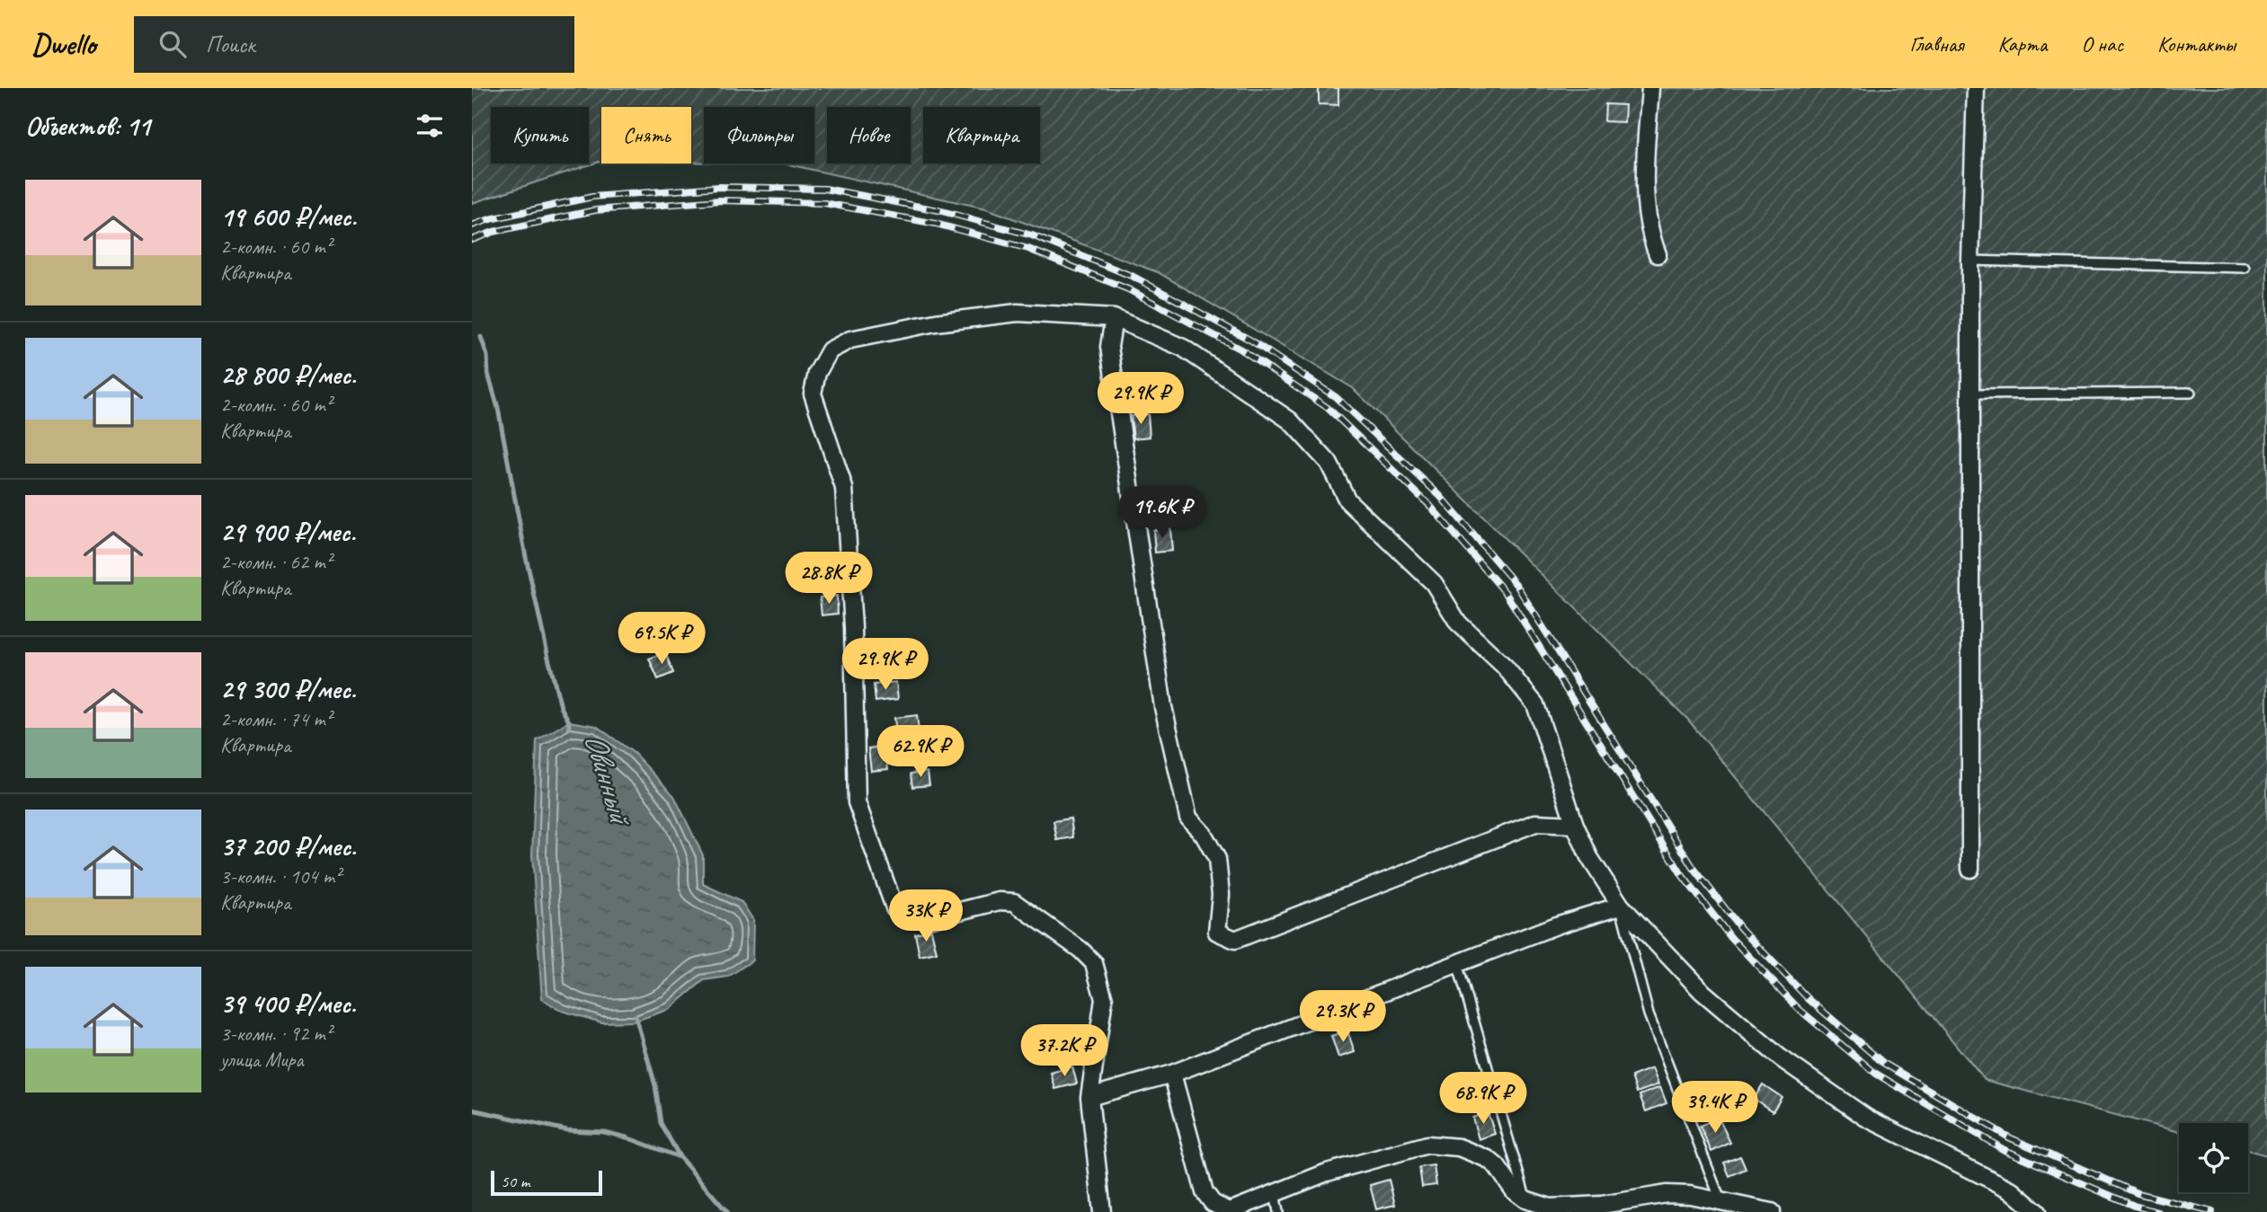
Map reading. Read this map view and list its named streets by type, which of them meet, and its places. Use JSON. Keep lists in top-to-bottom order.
{
  "water": ["Овинный"],
  "scale_bar": "50 m",
  "page": {
    "header": "Dwello",
    "search": "Поиск",
    "nav": [
      "Главная",
      "Карта",
      "О нас",
      "Контакты"
    ],
    "heading": "Объектов: 11",
    "chip": [
      "Купить",
      "Снять",
      "Фильтры",
      "Новое",
      "Квартира"
    ],
    "list": [
      {
        "name": "19 600 ₽/мес.",
        "note": "2-комн. · 60 m² · Квартира"
      },
      {
        "name": "28 800 ₽/мес.",
        "note": "2-комн. · 60 m² · Квартира"
      },
      {
        "name": "29 900 ₽/мес.",
        "note": "2-комн. · 62 m² · Квартира"
      },
      {
        "name": "29 300 ₽/мес.",
        "note": "2-комн. · 74 m² · Квартира"
      },
      {
        "name": "37 200 ₽/мес.",
        "note": "3-комн. · 104 m² · Квартира"
      },
      {
        "name": "39 400 ₽/мес.",
        "note": "3-комн. · 92 m² · улица Мира"
      }
    ],
    "price": [
      "29.9K ₽",
      "19.6K ₽",
      "28.8K ₽",
      "69.5K ₽",
      "29.9K ₽",
      "62.9K ₽",
      "33K ₽",
      "29.3K ₽",
      "37.2K ₽",
      "68.9K ₽",
      "39.4K ₽"
    ],
    "scale": "50 m"
  }
}
